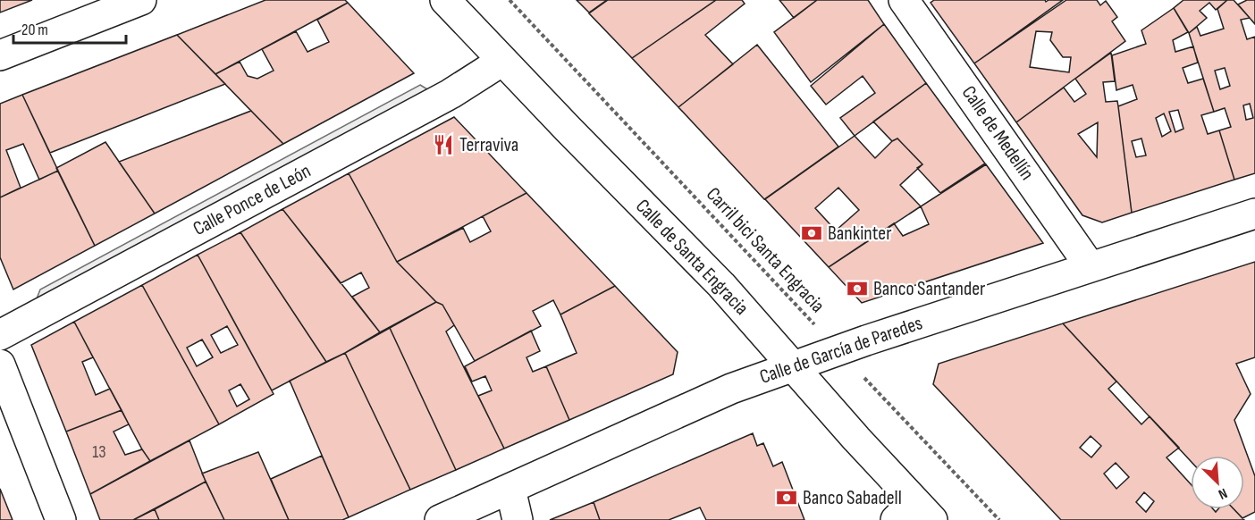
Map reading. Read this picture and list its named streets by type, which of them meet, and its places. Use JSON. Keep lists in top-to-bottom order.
{
  "streets": {
    "street": [
      "Calle de Medellín",
      "Calle Ponce de León",
      "Calle de Santa Engracia",
      "Calle de García de Paredes"
    ],
    "path": ["Carril bici Santa Engracia"]
  },
  "crossings": [
    ["Calle de Medellín", "Calle de García de Paredes"],
    ["Calle Ponce de León", "Calle de Santa Engracia"],
    ["Carril bici Santa Engracia", "Calle de García de Paredes"],
    ["Calle de Santa Engracia", "Calle de García de Paredes"]
  ],
  "places": {
    "restaurant": ["Terraviva"],
    "bank": ["Bankinter", "Banco Santander", "Banco Sabadell"]
  },
  "house_numbers": ["13"],
  "scale_bar": "20 m",
  "north": "bottom right"
}
